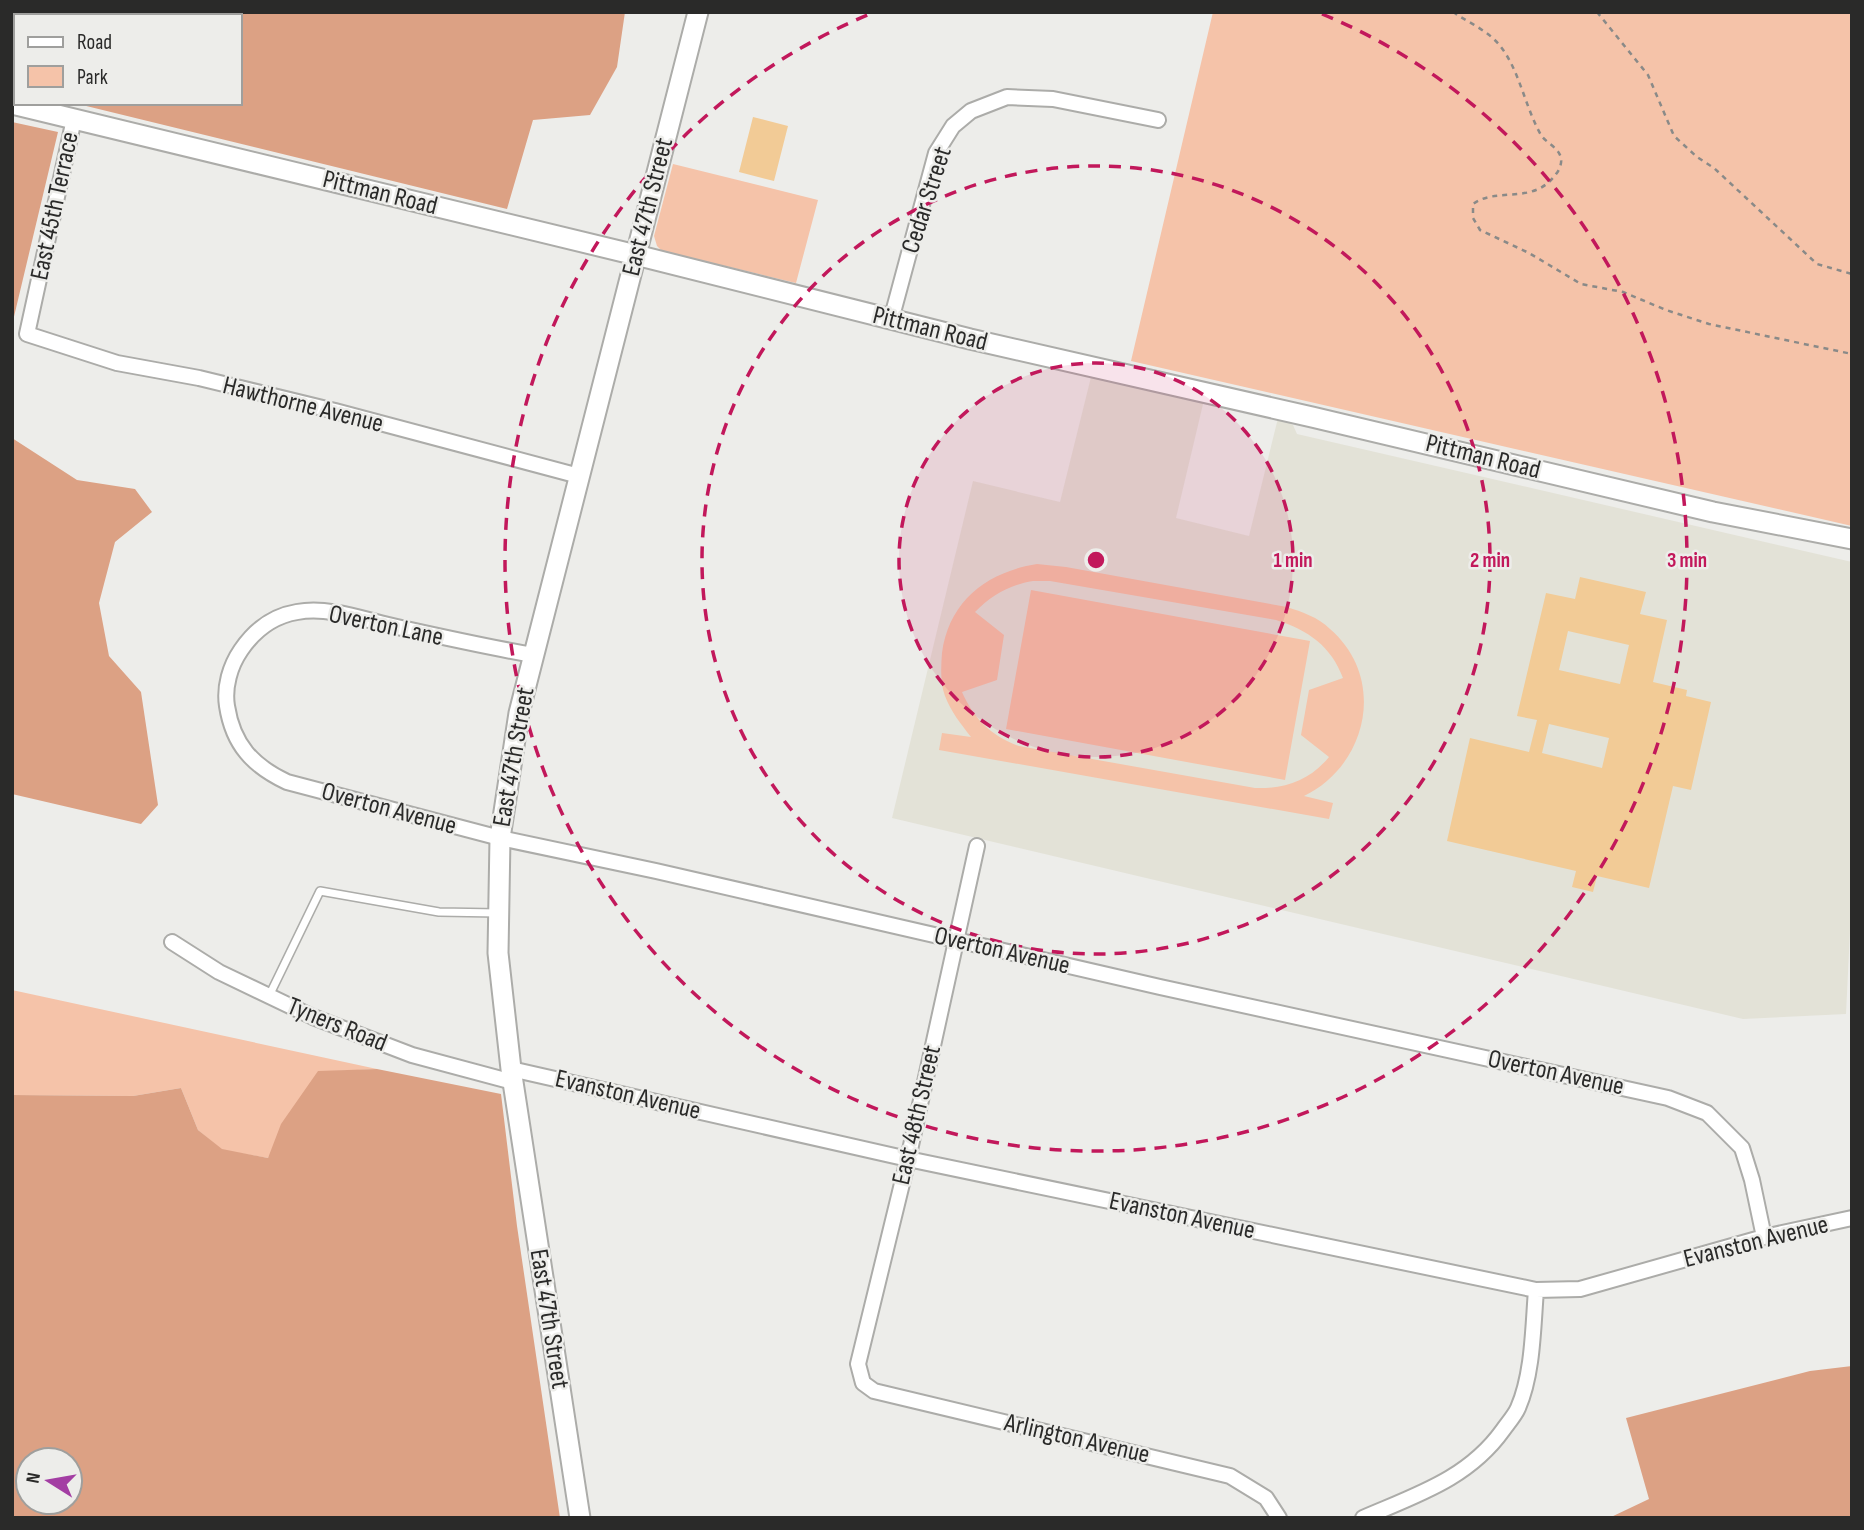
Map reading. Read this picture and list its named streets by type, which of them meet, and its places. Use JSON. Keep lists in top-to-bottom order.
{
  "streets": {
    "street": [
      "Pittman Road",
      "Cedar Street",
      "East 45th Terrace",
      "East 47th Street",
      "Hawthorne Avenue",
      "Overton Lane",
      "Overton Avenue",
      "Tyners Road",
      "Evanston Avenue",
      "East 48th Street",
      "Arlington Avenue"
    ]
  },
  "crossings": [
    ["Pittman Road", "Cedar Street"],
    ["Pittman Road", "East 45th Terrace"],
    ["Pittman Road", "East 47th Street"],
    ["East 45th Terrace", "Hawthorne Avenue"],
    ["East 47th Street", "Hawthorne Avenue"],
    ["East 47th Street", "Overton Lane"],
    ["East 47th Street", "Overton Avenue"],
    ["East 47th Street", "Tyners Road"],
    ["East 47th Street", "Evanston Avenue"],
    ["Overton Lane", "Overton Avenue"],
    ["Overton Avenue", "Evanston Avenue"],
    ["Overton Avenue", "East 48th Street"],
    ["Tyners Road", "Evanston Avenue"],
    ["Evanston Avenue", "East 48th Street"],
    ["East 48th Street", "Arlington Avenue"]
  ],
  "legend": ["Road", "Park"],
  "north": "left",
  "rings": ["1 min", "2 min", "3 min"]
}
